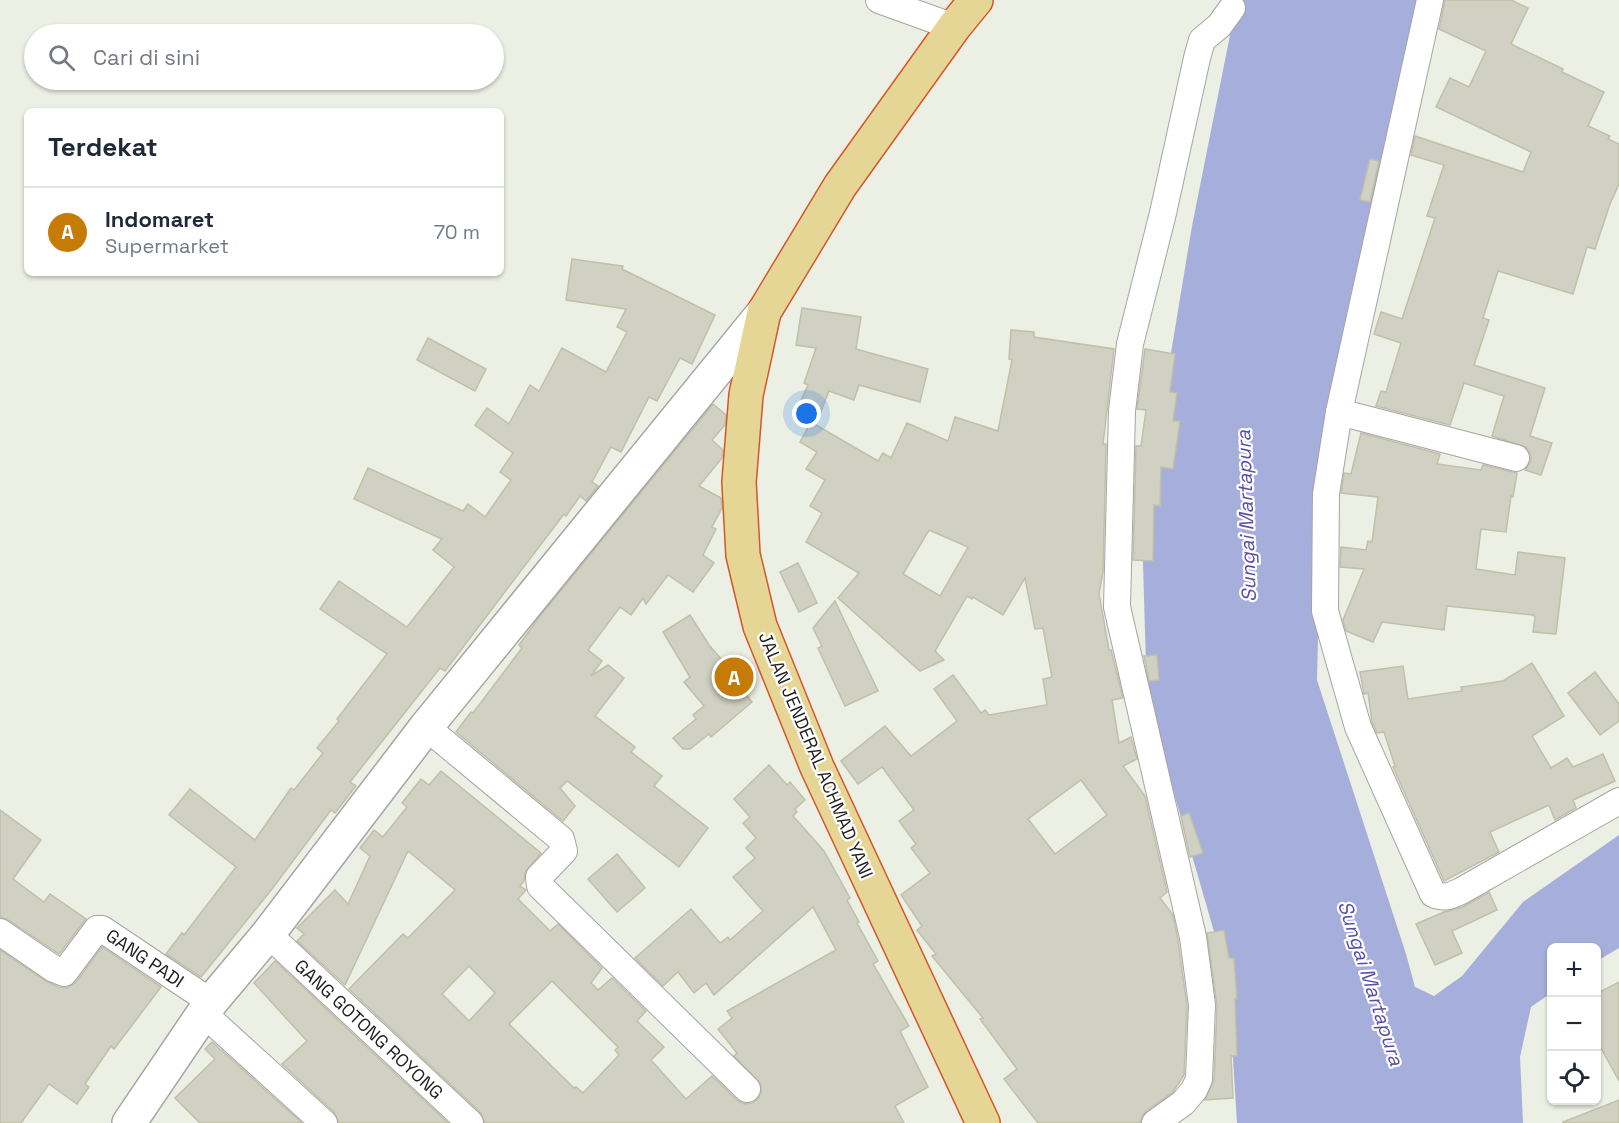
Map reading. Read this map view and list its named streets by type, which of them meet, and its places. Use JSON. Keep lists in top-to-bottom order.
{
  "streets": {
    "highway": ["JALAN JENDERAL ACHMAD YANI"],
    "street": ["GANG PADI", "GANG GOTONG ROYONG"]
  },
  "water": ["Sungai Martapura"],
  "page": {
    "search": "Cari di sini",
    "heading": "Terdekat",
    "list": [
      {
        "mark": "A",
        "name": "Indomaret",
        "note": "Supermarket",
        "value": "70 m"
      }
    ],
    "pins": "A",
    "map_buttons": ["+", "−"]
  }
}
